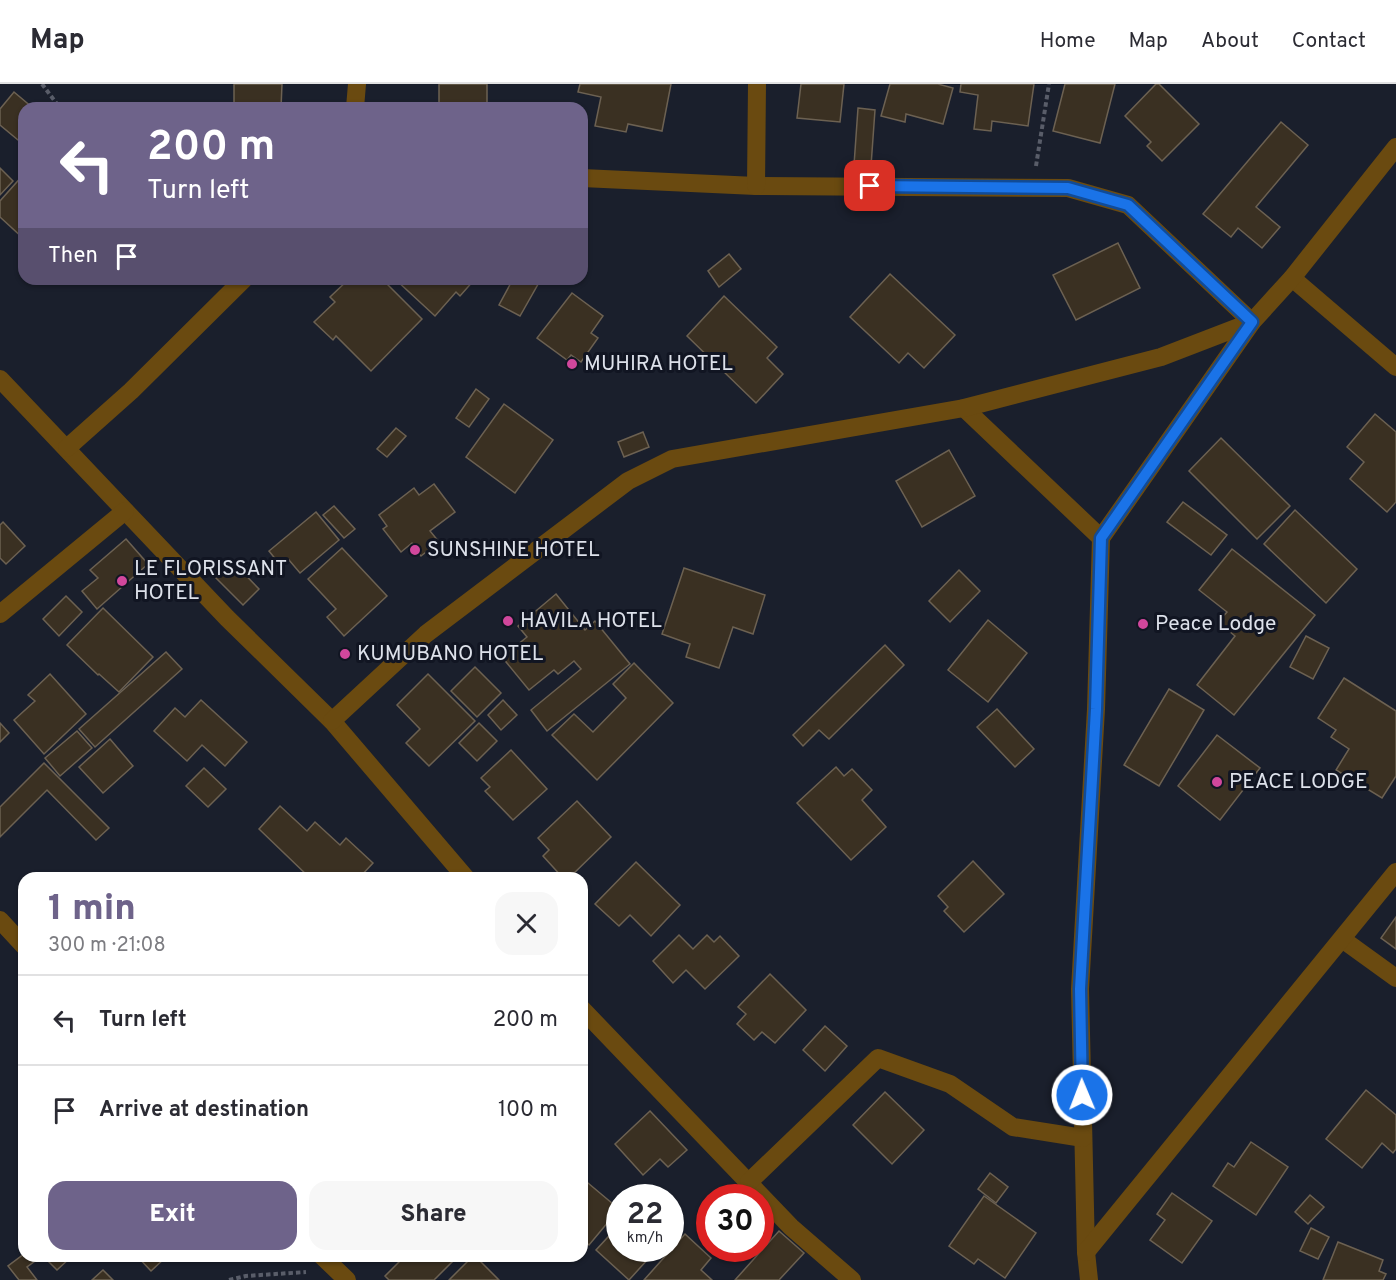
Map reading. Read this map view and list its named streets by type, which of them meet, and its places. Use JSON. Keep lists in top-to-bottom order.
{
  "places": [
    "MUHIRA HOTEL",
    "SUNSHINE HOTEL",
    "LE FLORISSANT HOTEL",
    "HAVILA HOTEL",
    "Peace Lodge",
    "KUMUBANO HOTEL",
    "PEACE LODGE"
  ],
  "page": {
    "header": "Map",
    "nav": [
      "Home",
      "Map",
      "About",
      "Contact"
    ],
    "turn": ["200 m", "Turn left"],
    "then": "Then",
    "heading": ["1 min", "300 m · 21:08"],
    "list": [
      {
        "name": "Turn left",
        "value": "200 m"
      },
      {
        "name": "Arrive at destination",
        "value": "100 m"
      }
    ],
    "buttons": ["Exit", "Share"],
    "speed": "22 km/h",
    "limit": "30"
  }
}
